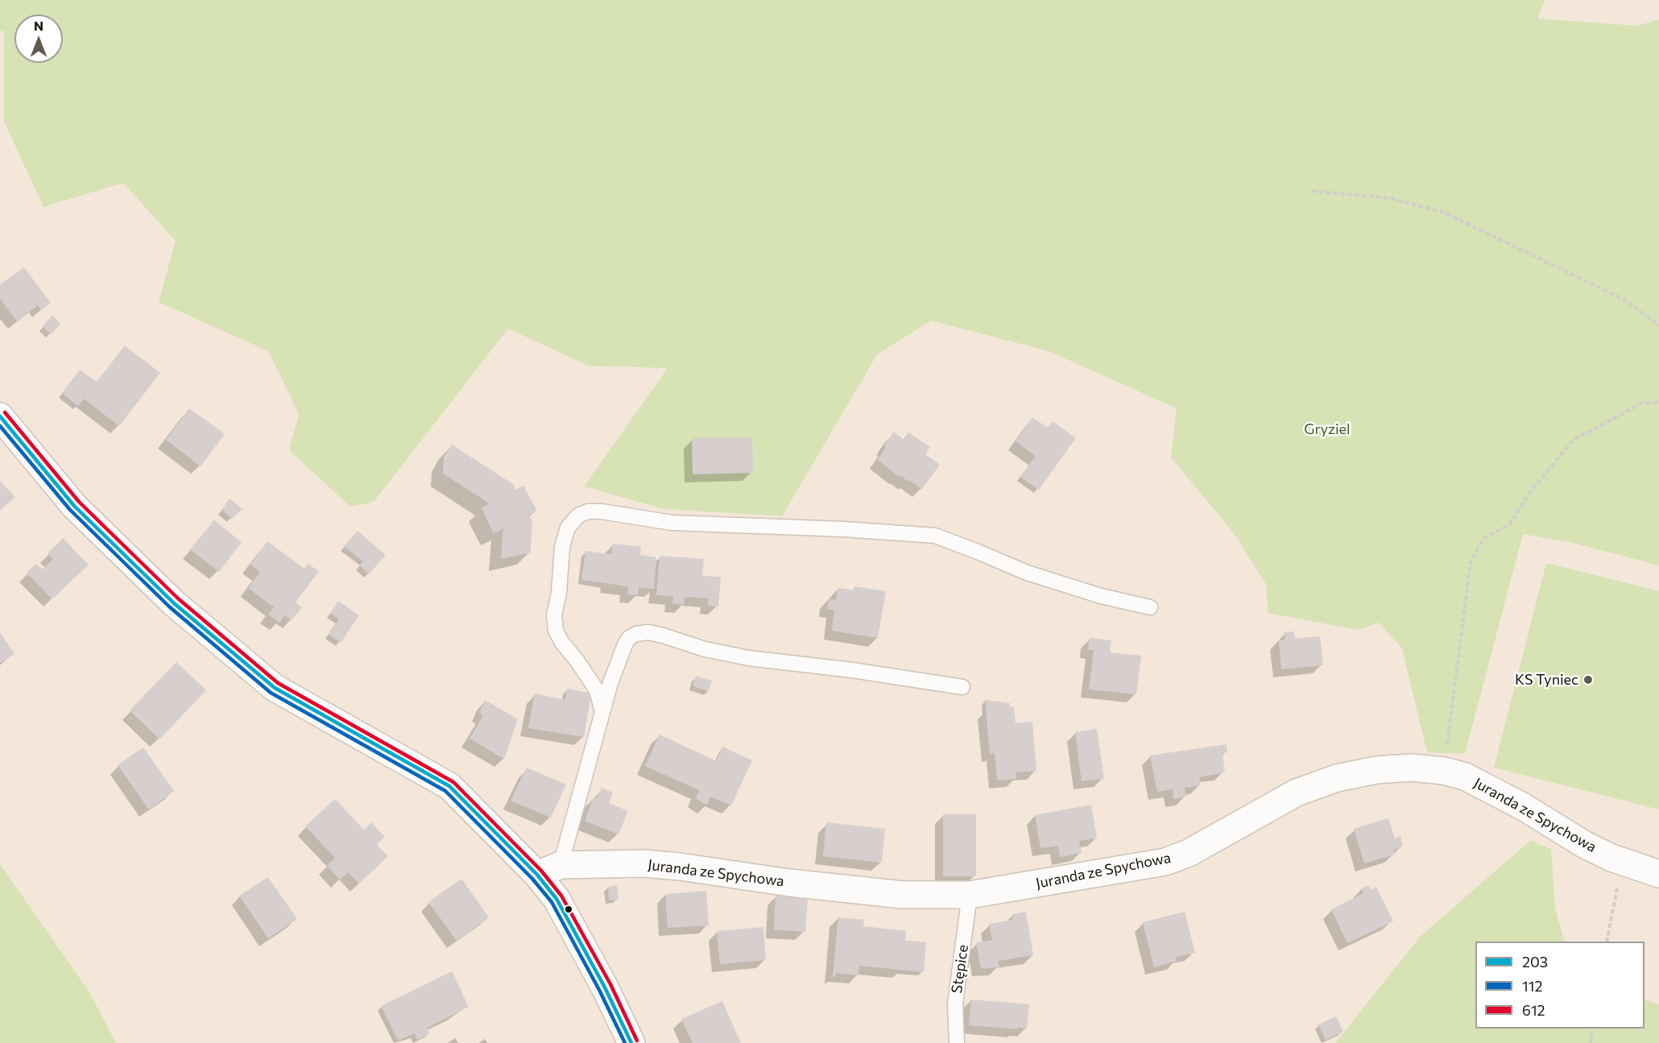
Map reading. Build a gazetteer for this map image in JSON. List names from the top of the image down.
{
  "streets": {
    "street": ["Juranda ze Spychowa"],
    "lane": ["Stępice"]
  },
  "crossings": [
    ["Juranda ze Spychowa", "Stępice"]
  ],
  "parks": ["Gryziel"],
  "places": ["KS Tyniec"],
  "lines": ["transit line 612", "transit line 203", "transit line 112"],
  "legend": ["203", "112", "612"],
  "north": "top"
}
